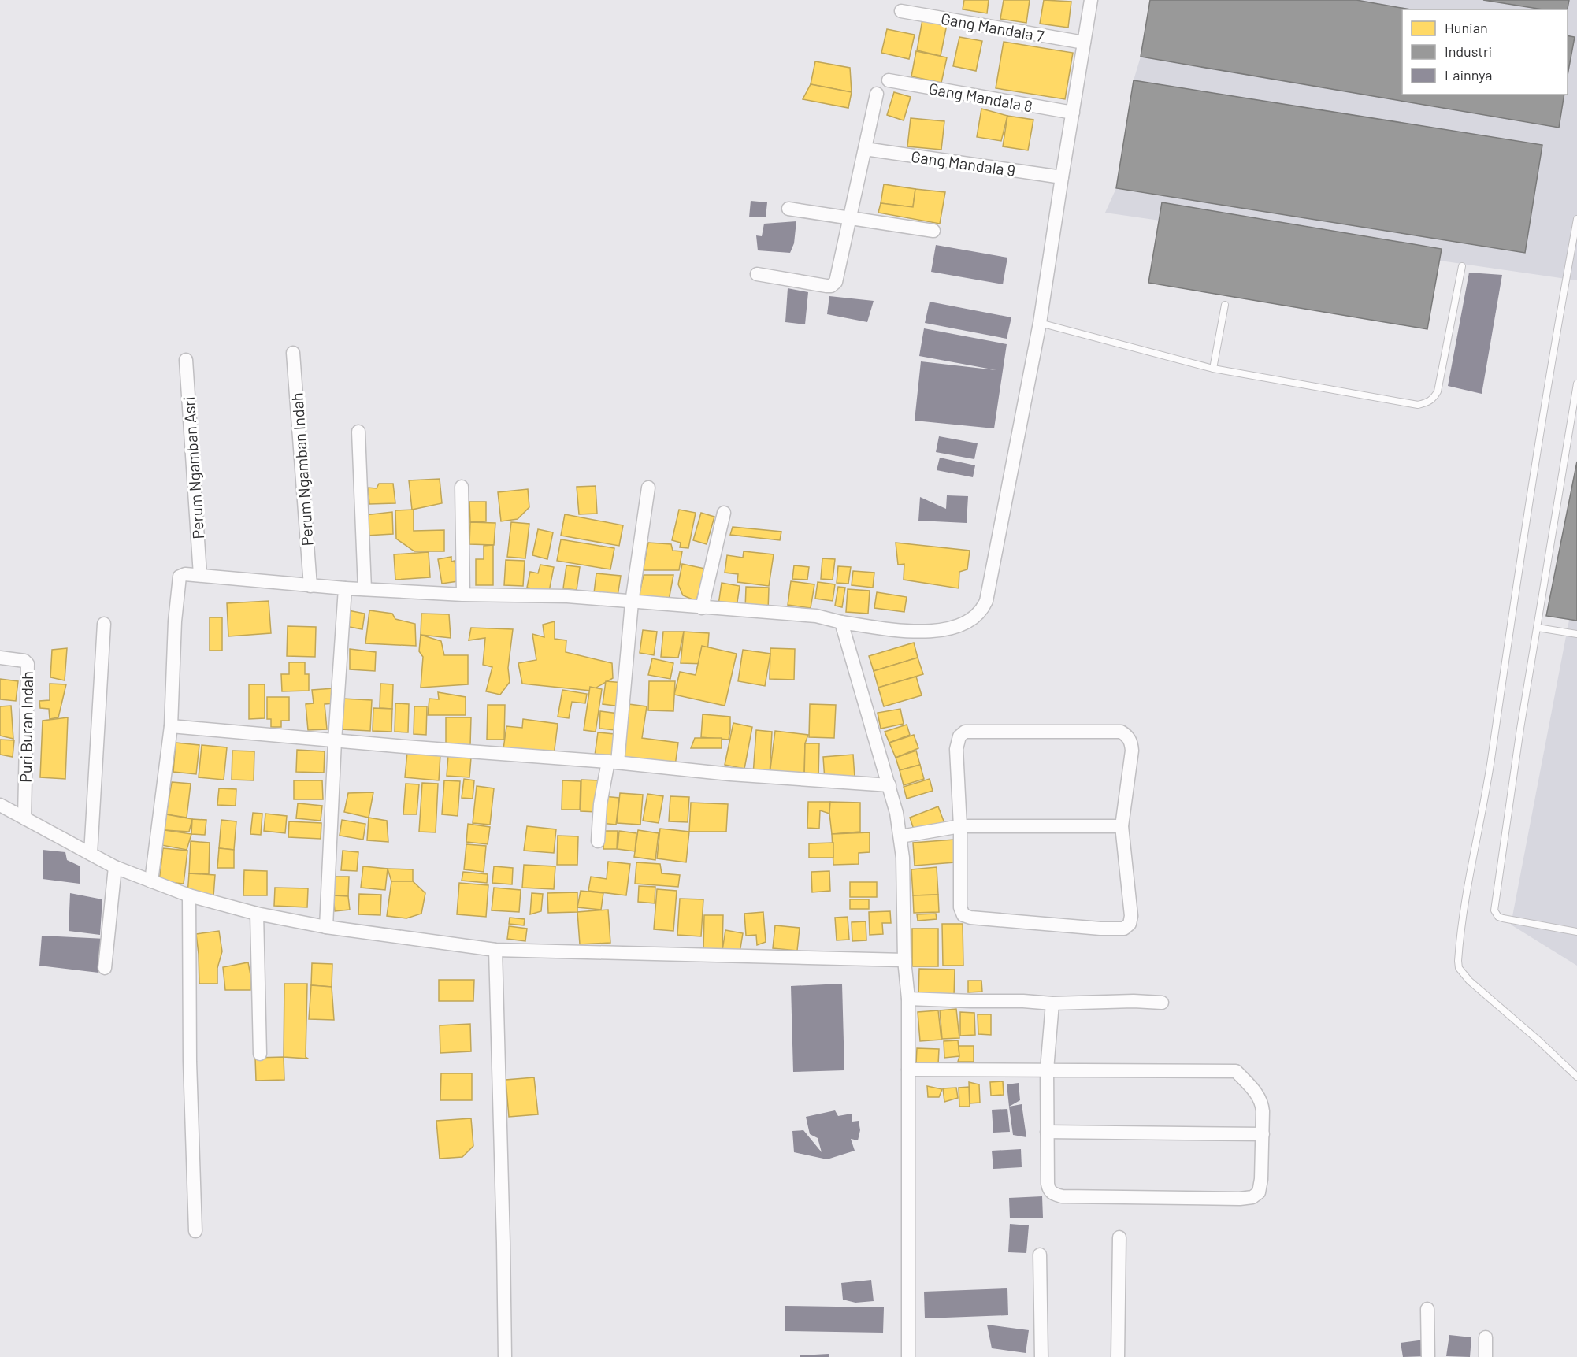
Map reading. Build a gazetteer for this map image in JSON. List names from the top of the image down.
{
  "streets": {
    "street": [
      "Gang Mandala 7",
      "Gang Mandala 8",
      "Gang Mandala 9",
      "Perum Ngamban Asri",
      "Perum Ngamban Indah",
      "Puri Buran Indah"
    ]
  },
  "legend": ["Hunian", "Industri", "Lainnya"]
}
